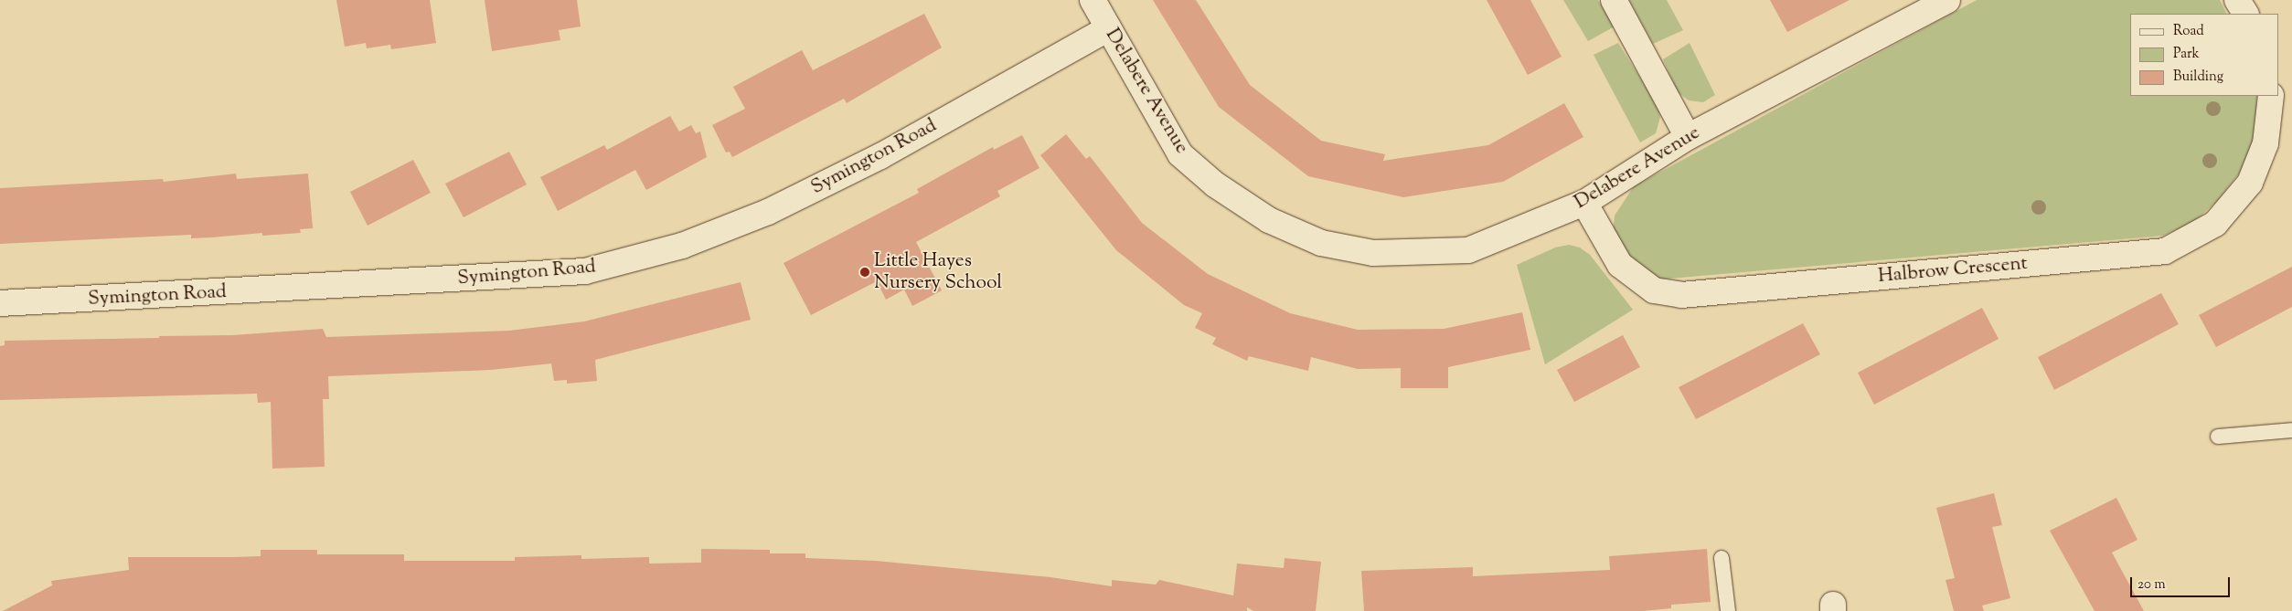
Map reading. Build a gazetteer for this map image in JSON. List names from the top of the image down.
{
  "streets": {
    "street": ["Delabere Avenue", "Symington Road", "Halbrow Crescent"]
  },
  "crossings": [
    ["Delabere Avenue", "Symington Road"],
    ["Delabere Avenue", "Halbrow Crescent"]
  ],
  "places": ["Little Hayes Nursery School"],
  "legend": ["Road", "Park", "Building"],
  "scale_bar": "20 m"
}
